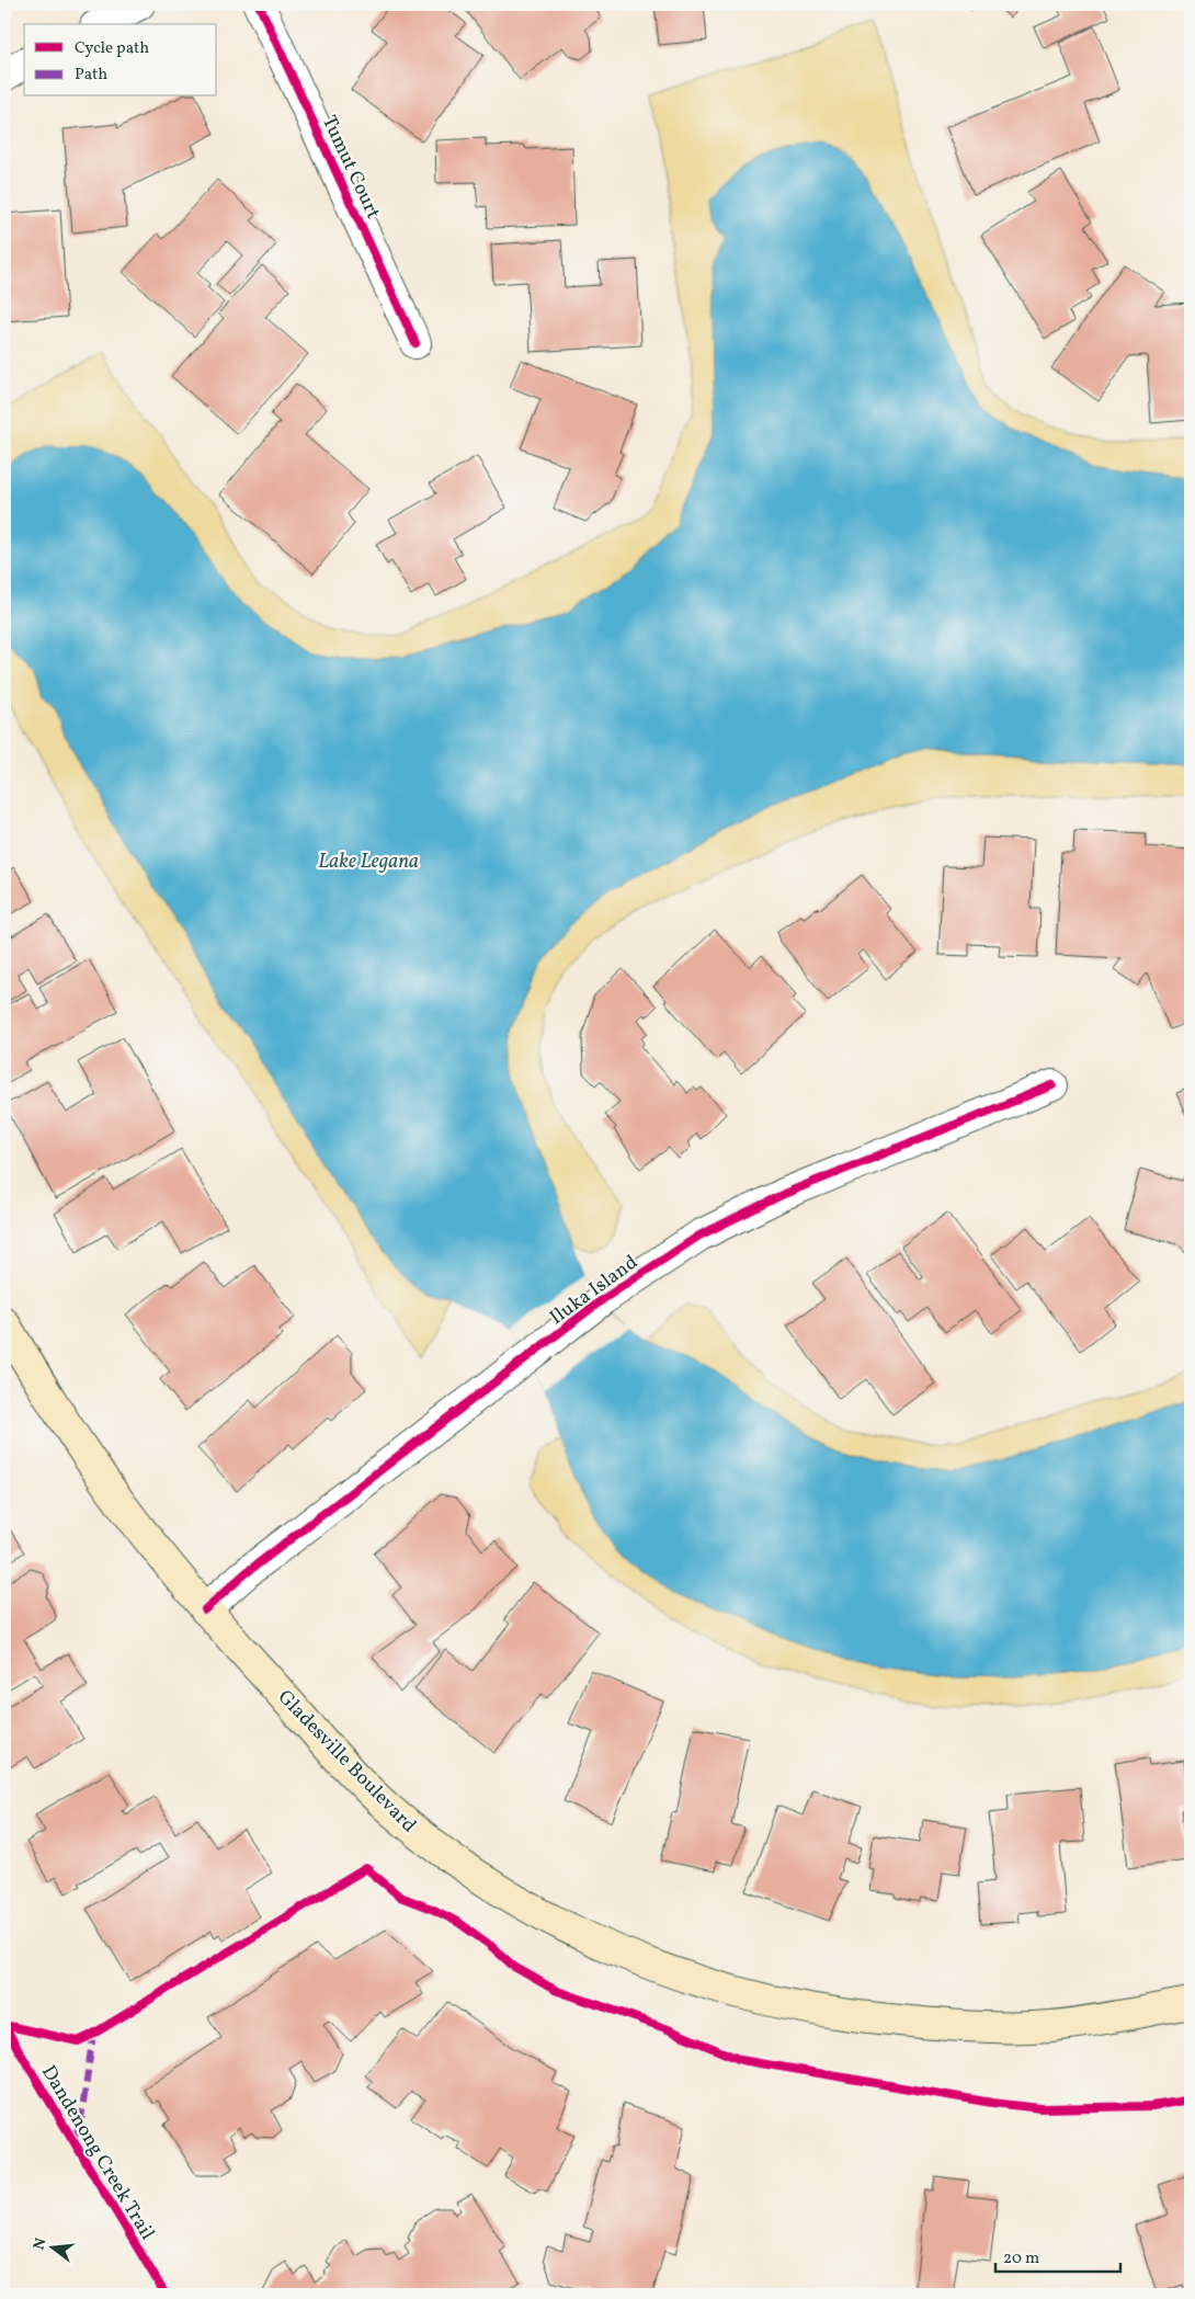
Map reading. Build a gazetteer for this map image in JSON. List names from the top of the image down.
{
  "streets": {
    "main road": ["Gladesville Boulevard"],
    "street": ["Tumut Court", "Iluka Island"],
    "cycle path": ["Dandenong Creek Trail"]
  },
  "crossings": [
    ["Iluka Island", "Gladesville Boulevard"]
  ],
  "water": ["Lake Legana"],
  "legend": ["Cycle path", "Path"],
  "scale_bar": "20 m",
  "north": "left"
}
